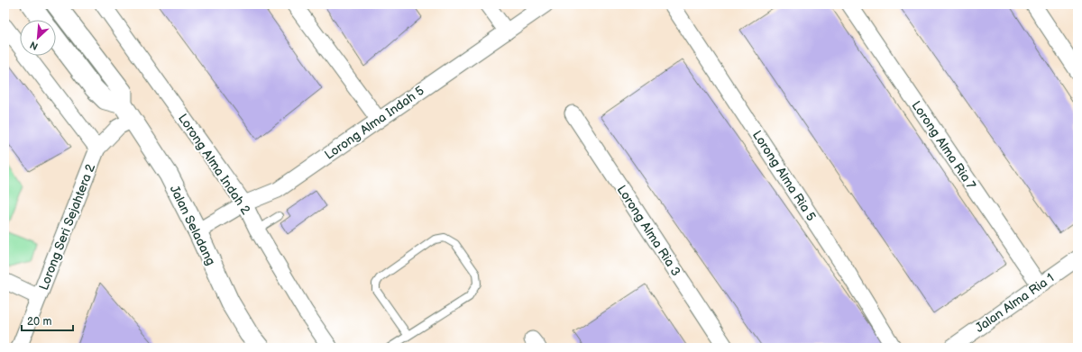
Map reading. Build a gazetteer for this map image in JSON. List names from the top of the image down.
{
  "streets": {
    "street": [
      "Lorong Alma Indah 5",
      "Lorong Alma Ria 7",
      "Lorong Alma Indah 2",
      "Lorong Alma Ria 5",
      "Jalan Seladang",
      "Lorong Seri Sejahtera 2",
      "Lorong Alma Ria 3",
      "Jalan Alma Ria 1"
    ]
  },
  "crossings": [
    ["Lorong Alma Indah 5", "Lorong Alma Indah 2"],
    ["Lorong Alma Indah 5", "Jalan Seladang"],
    ["Lorong Alma Ria 7", "Jalan Alma Ria 1"],
    ["Jalan Seladang", "Lorong Seri Sejahtera 2"]
  ],
  "scale_bar": "20 m",
  "north": "bottom left"
}
